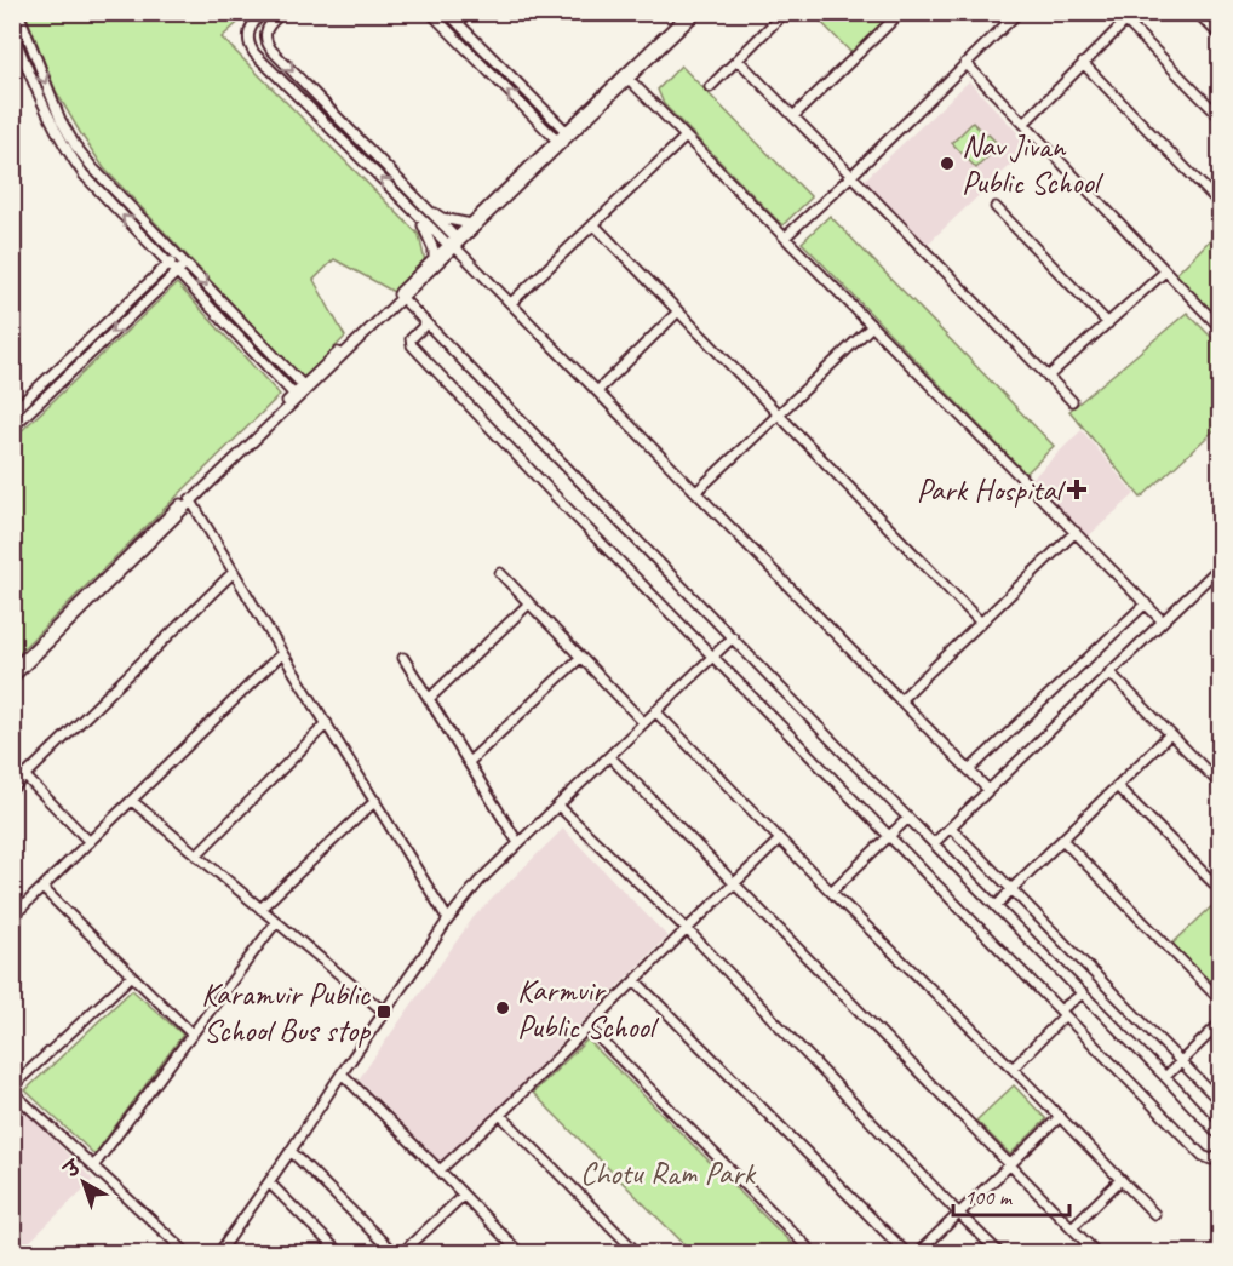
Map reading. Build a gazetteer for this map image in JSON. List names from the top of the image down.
{
  "parks": ["Chotu Ram Park"],
  "places": {
    "other": ["Nav Jivan Public School", "Karmvir Public School"],
    "health": ["Park Hospital"],
    "transit": ["Karamvir Public School Bus stop"]
  },
  "scale_bar": "100 m",
  "north": "top left"
}
